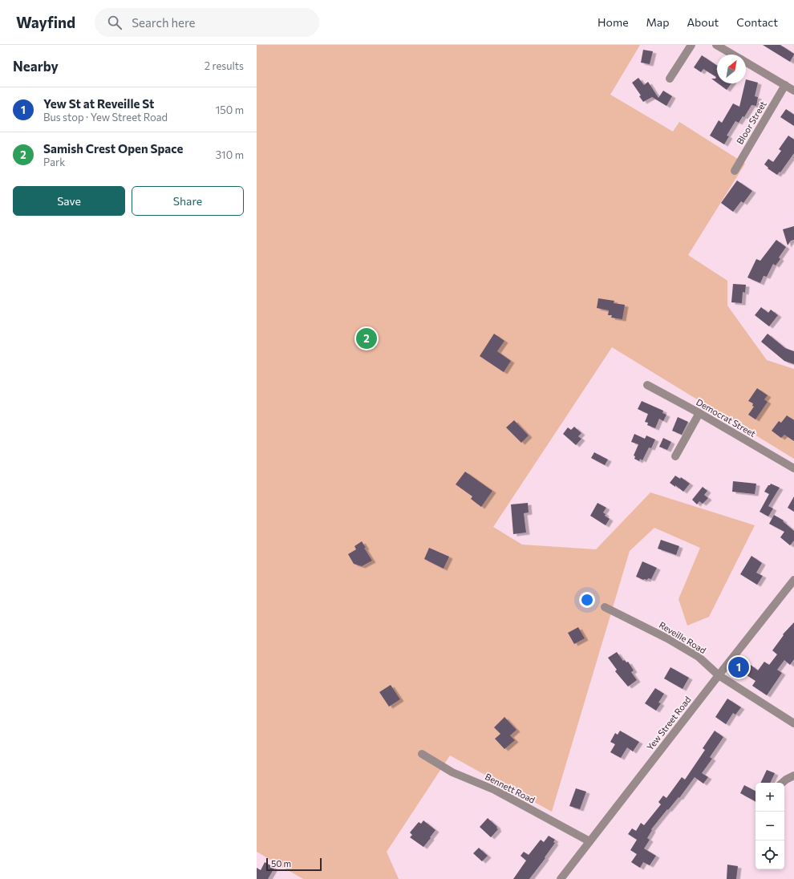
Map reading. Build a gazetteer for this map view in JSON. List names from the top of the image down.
{
  "streets": {
    "street": [
      "Bloor Street",
      "Democrat Street",
      "Reveille Road",
      "Yew Street Road",
      "Bennett Road"
    ]
  },
  "crossings": [
    ["Reveille Road", "Yew Street Road"],
    ["Yew Street Road", "Bennett Road"]
  ],
  "scale_bar": "50 m",
  "north": "top right",
  "page": {
    "header": "Wayfind",
    "search": "Search here",
    "nav": [
      "Home",
      "Map",
      "About",
      "Contact"
    ],
    "heading": ["Nearby", "2 results"],
    "list": [
      {
        "mark": "1",
        "name": "Yew St at Reveille St",
        "note": "Bus stop · Yew Street Road",
        "value": "150 m"
      },
      {
        "mark": "2",
        "name": "Samish Crest Open Space",
        "note": "Park",
        "value": "310 m"
      }
    ],
    "buttons": ["Save", "Share"],
    "pins": ["2", "1"],
    "map_buttons": ["+", "−"],
    "scale": "50 m"
  }
}
